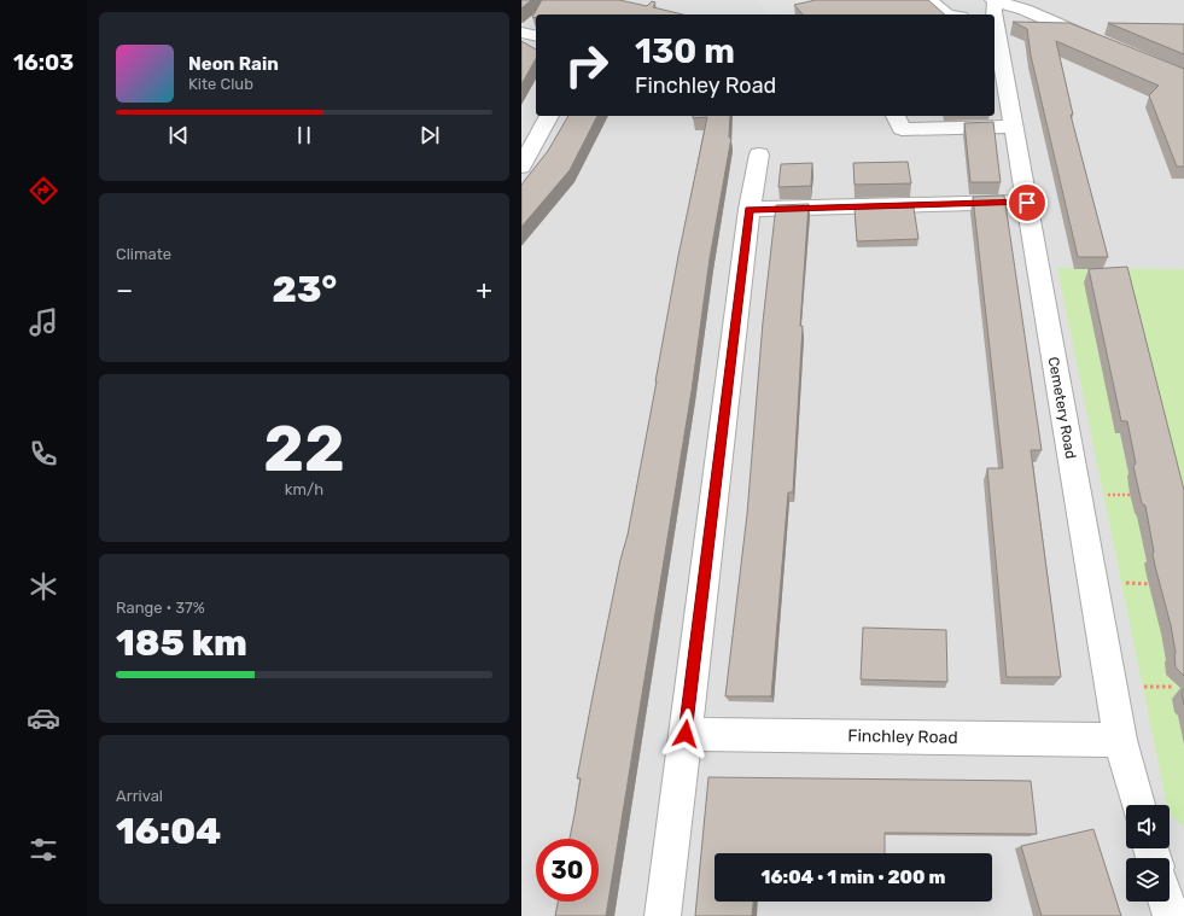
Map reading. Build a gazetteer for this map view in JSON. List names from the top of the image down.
{
  "streets": {
    "street": ["Cemetery Road", "Finchley Road"]
  },
  "crossings": [
    ["Cemetery Road", "Finchley Road"]
  ],
  "page": {
    "tabs": "16:03",
    "turn": ["130 m", "Finchley Road"],
    "song": ["Neon Rain", "Kite Club"],
    "tile": [
      "Climate",
      ["22", "km/h"],
      ["Range · 37%", "185 km"],
      ["Arrival", "16:04"]
    ],
    "heat": ["−", "23°", "+"],
    "limit": "30",
    "trip": "16:04 · 1 min · 200 m"
  }
}
